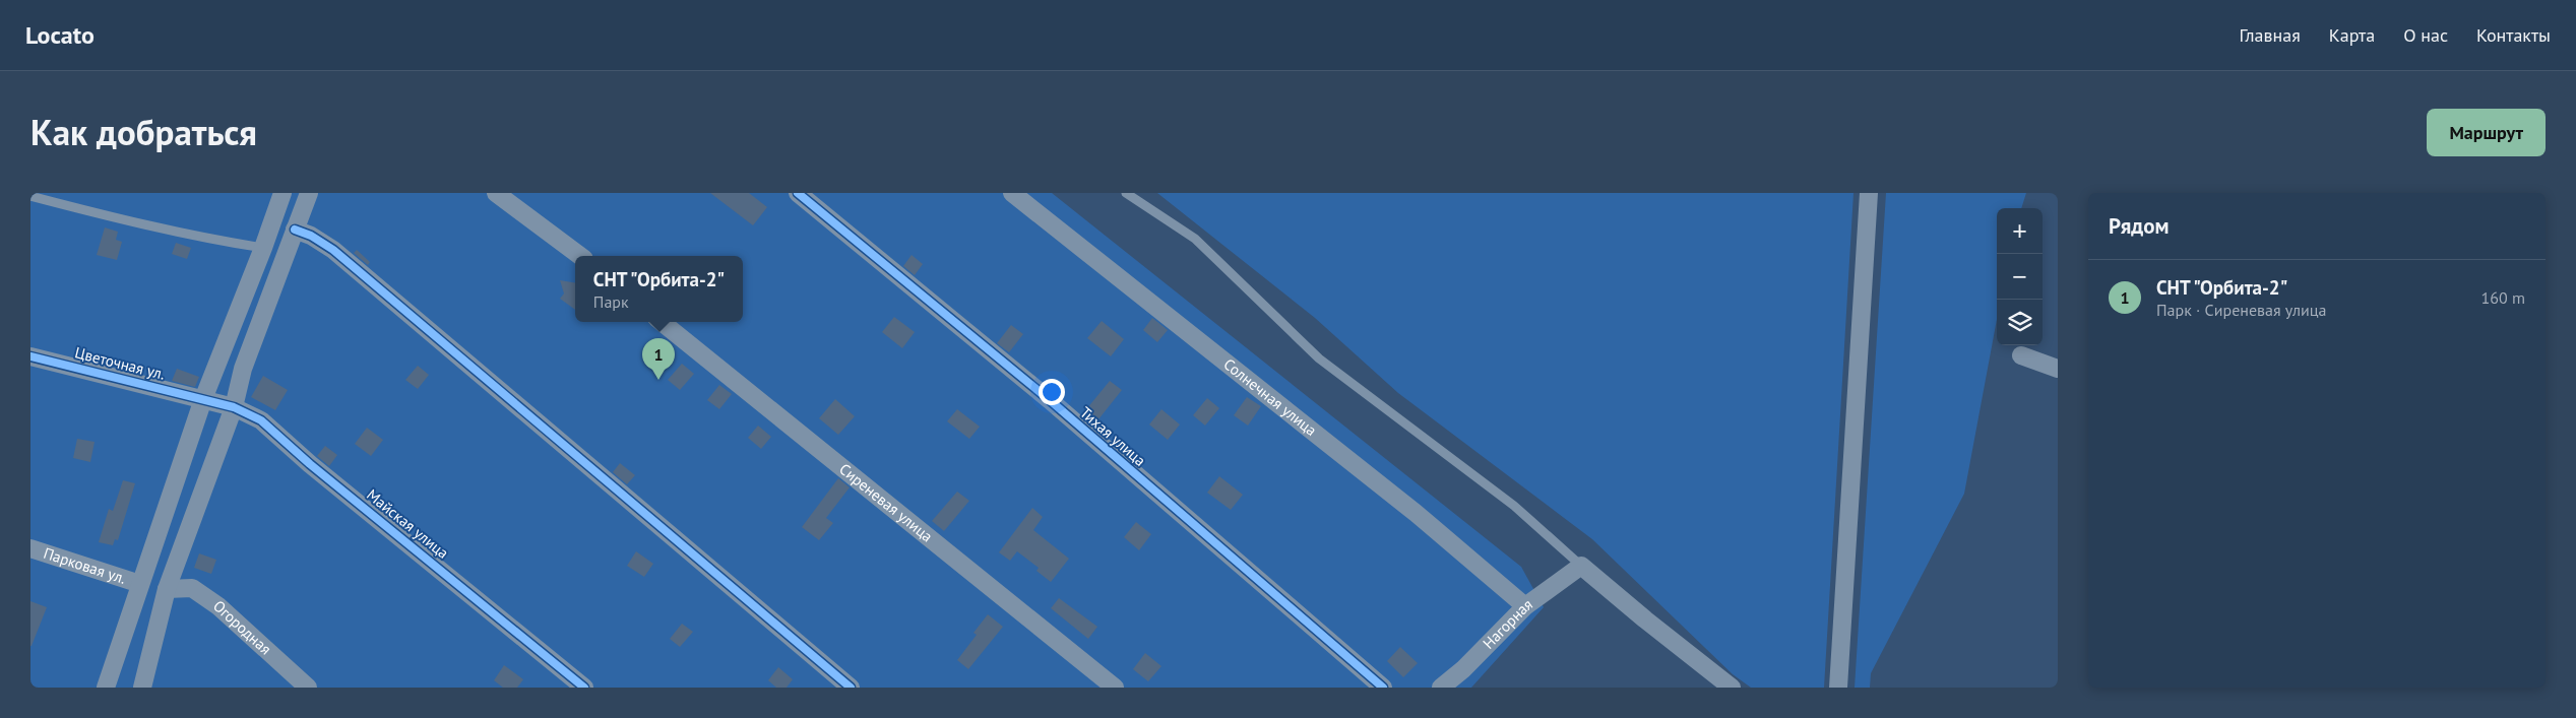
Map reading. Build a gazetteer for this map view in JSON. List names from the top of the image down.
{
  "streets": {
    "street": [
      "Цветочная ул.",
      "Солнечная улица",
      "Тихая улица",
      "Сиреневая улица",
      "Майская улица",
      "Парковая ул.",
      "Нагорная",
      "Огородная"
    ]
  },
  "crossings": [
    ["Цветочная ул.", "Майская улица"],
    ["Солнечная улица", "Нагорная"]
  ],
  "page": {
    "header": "Locato",
    "nav": [
      "Главная",
      "Карта",
      "О нас",
      "Контакты"
    ],
    "title": "Как добраться",
    "buttons": "Маршрут",
    "heading": "Рядом",
    "map_buttons": ["+", "−"],
    "popup": ["СНТ \"Орбита-2\"", "Парк"],
    "list": [
      {
        "mark": "1",
        "name": "СНТ \"Орбита-2\"",
        "note": "Парк · Сиреневая улица",
        "value": "160 m"
      }
    ],
    "pins": "1"
  }
}
